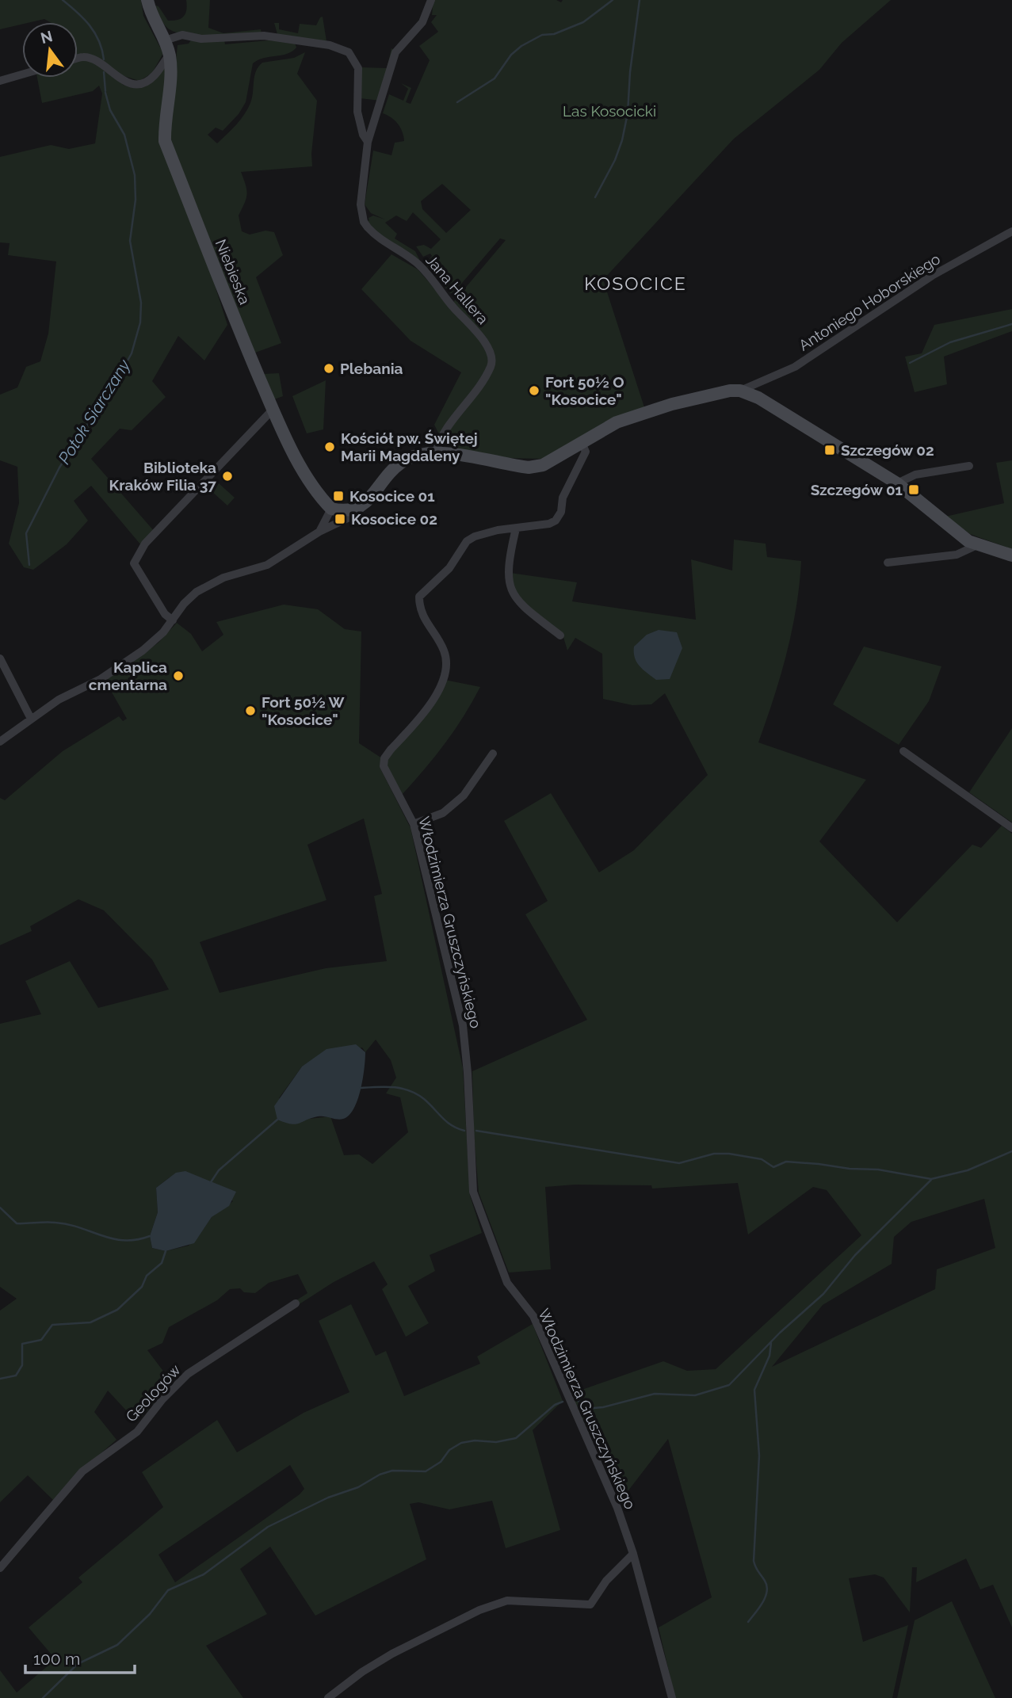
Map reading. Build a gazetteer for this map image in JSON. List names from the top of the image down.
{
  "streets": {
    "street": [
      "Niebieska",
      "Jana Hallera",
      "Antoniego Hoborskiego",
      "Włodzimierza Gruszczyńskiego",
      "Geologów"
    ]
  },
  "districts": ["KOSOCICE"],
  "water": ["Potok Siarczany"],
  "parks": ["Las Kosocicki"],
  "places": {
    "other": [
      "Plebania",
      "Fort 50½ O \"Kosocice\"",
      "Kościół pw. Świętej Marii Magdaleny",
      "Biblioteka Kraków Filia 37",
      "Kaplica cmentarna",
      "Fort 50½ W \"Kosocice\""
    ],
    "transit": [
      "Szczegów 02",
      "Szczegów 01",
      "Kosocice 01",
      "Kosocice 02"
    ]
  },
  "scale_bar": "100 m",
  "north": "top"
}
